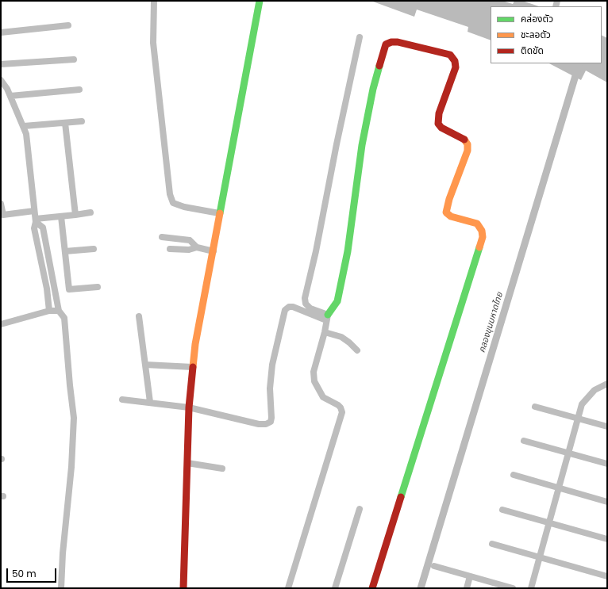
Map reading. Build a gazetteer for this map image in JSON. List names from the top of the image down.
{
  "water": ["คลองขุนมหาดไทย"],
  "legend": ["คล่องตัว", "ชะลอตัว", "ติดขัด"],
  "scale_bar": "50 m"
}
